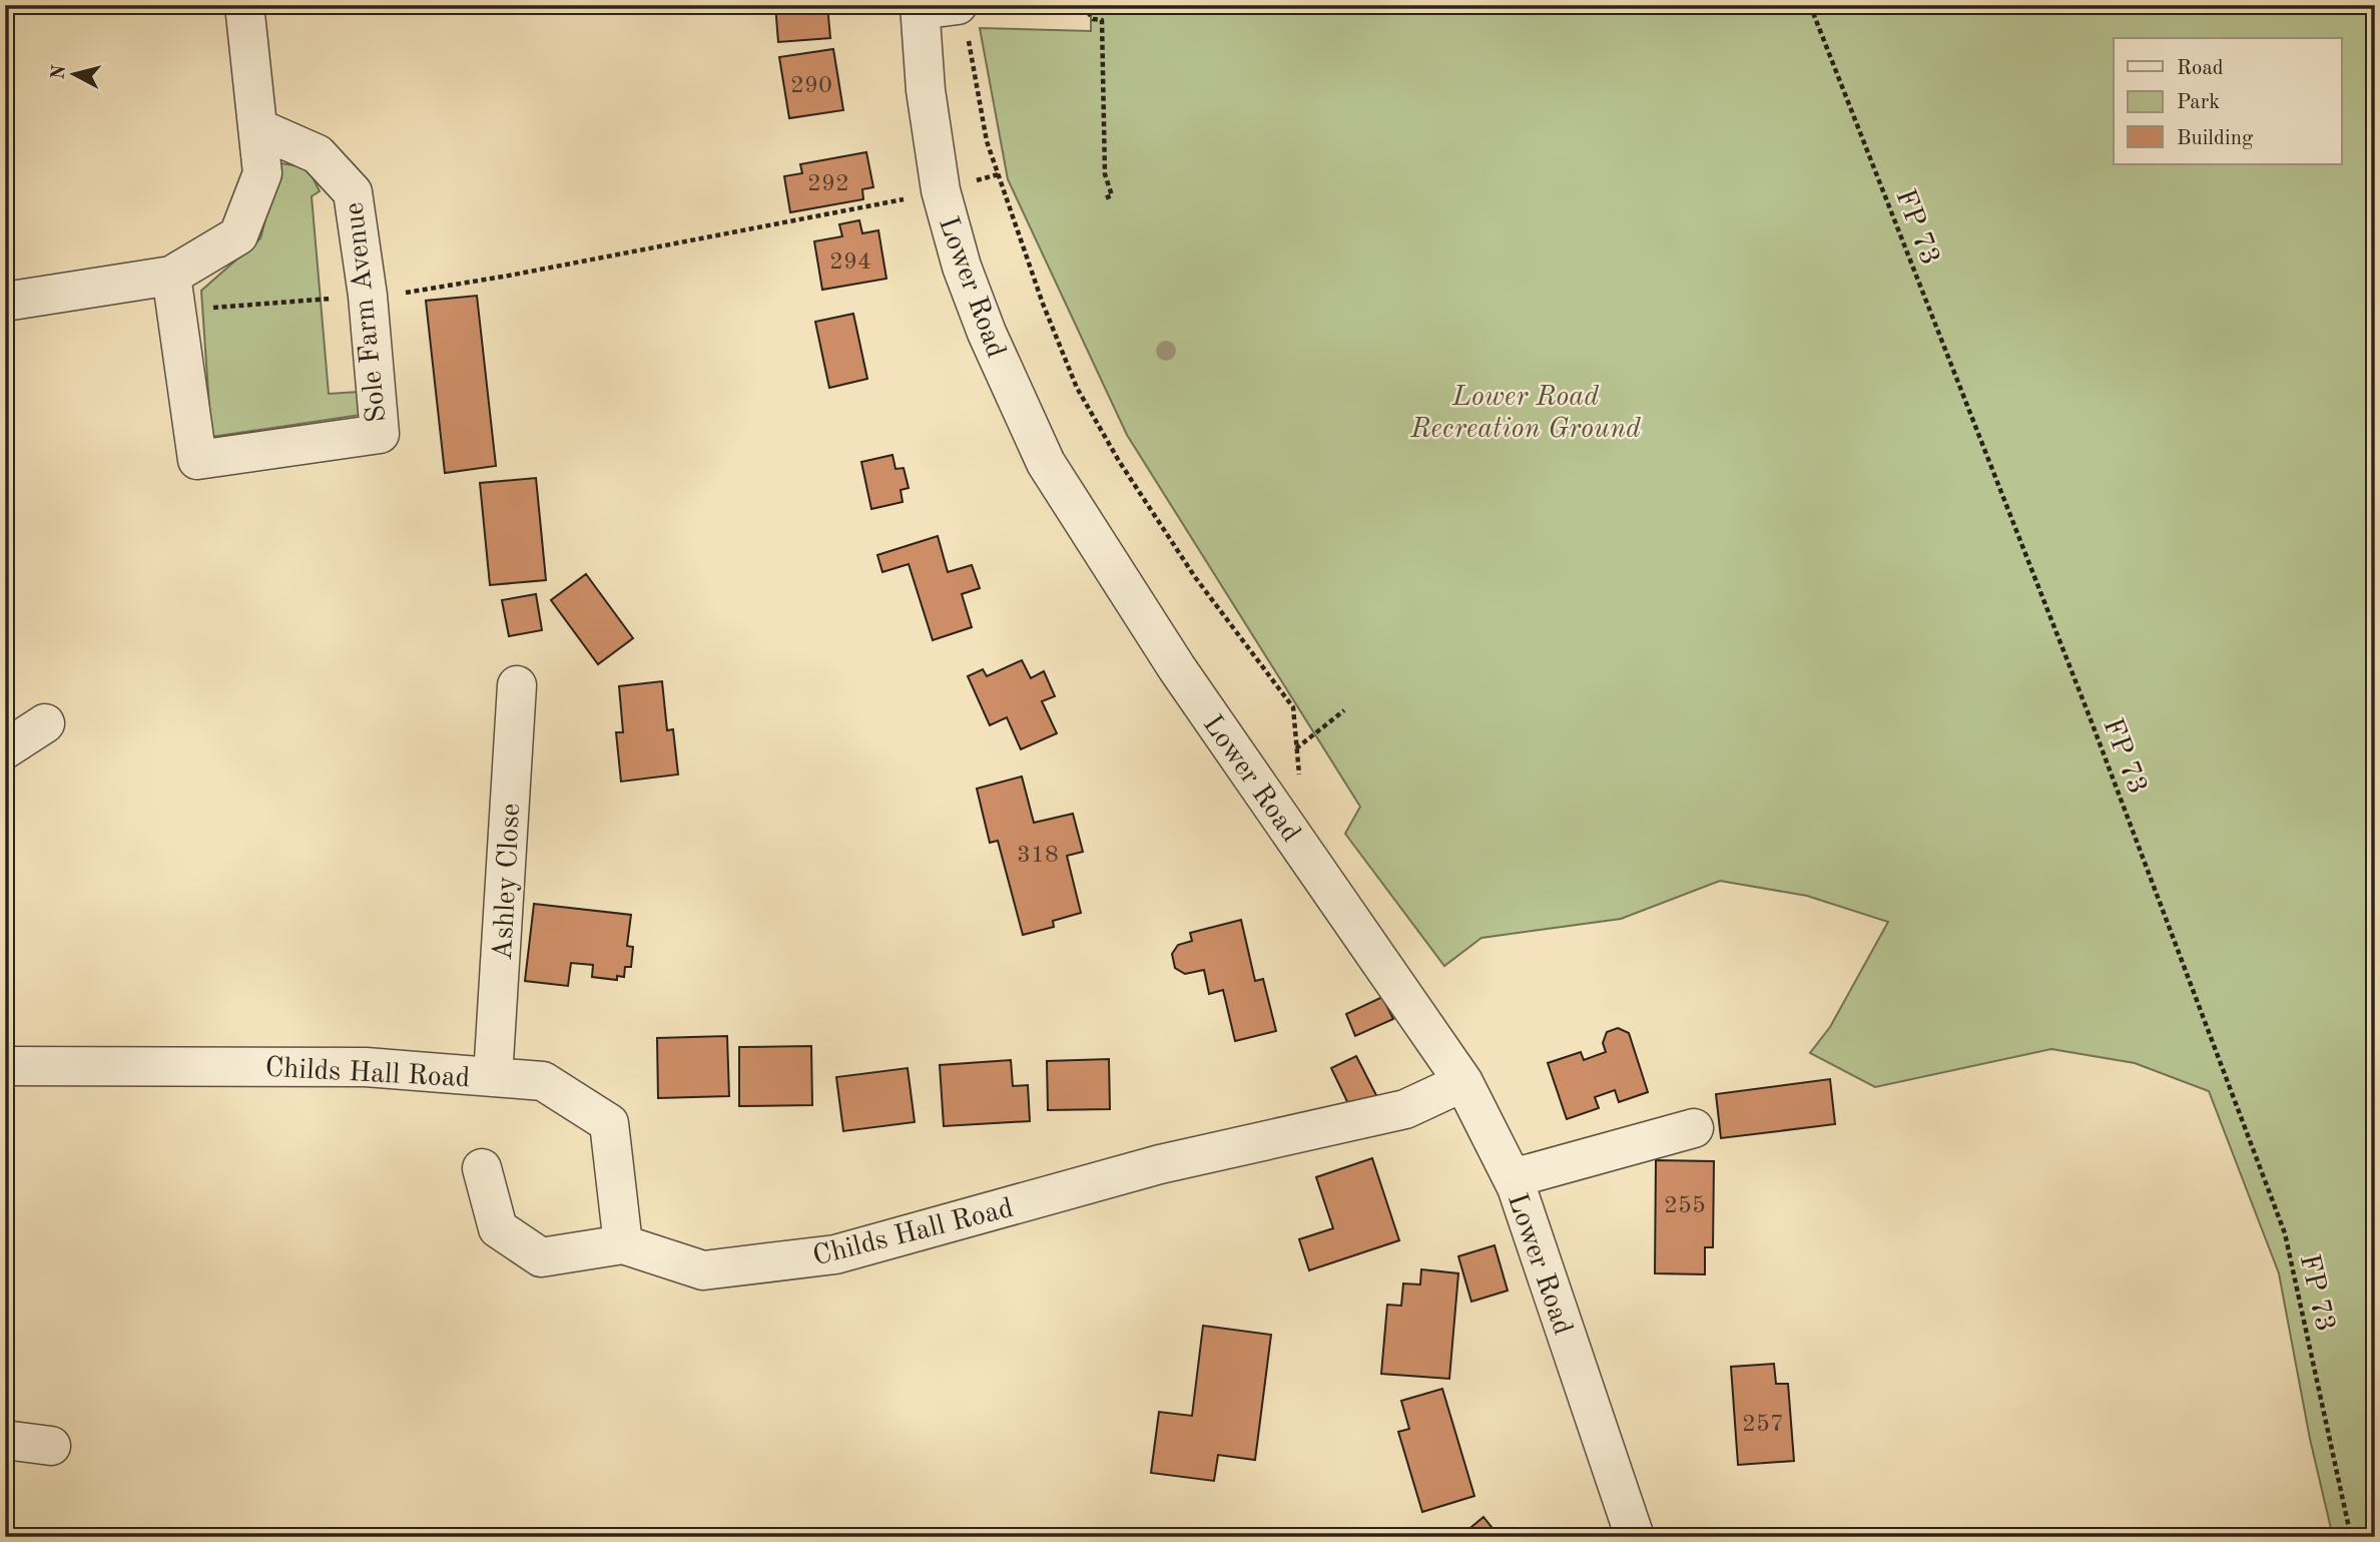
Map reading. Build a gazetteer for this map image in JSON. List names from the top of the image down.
{
  "streets": {
    "street": [
      "Lower Road",
      "Sole Farm Avenue",
      "Ashley Close",
      "Childs Hall Road"
    ],
    "path": ["FP 73"]
  },
  "crossings": [
    ["Lower Road", "Childs Hall Road"],
    ["Ashley Close", "Childs Hall Road"]
  ],
  "parks": ["Lower Road Recreation Ground"],
  "house_numbers": [
    "290",
    "292",
    "294",
    "318",
    "255",
    "257"
  ],
  "legend": ["Road", "Park", "Building"],
  "north": "left"
}
